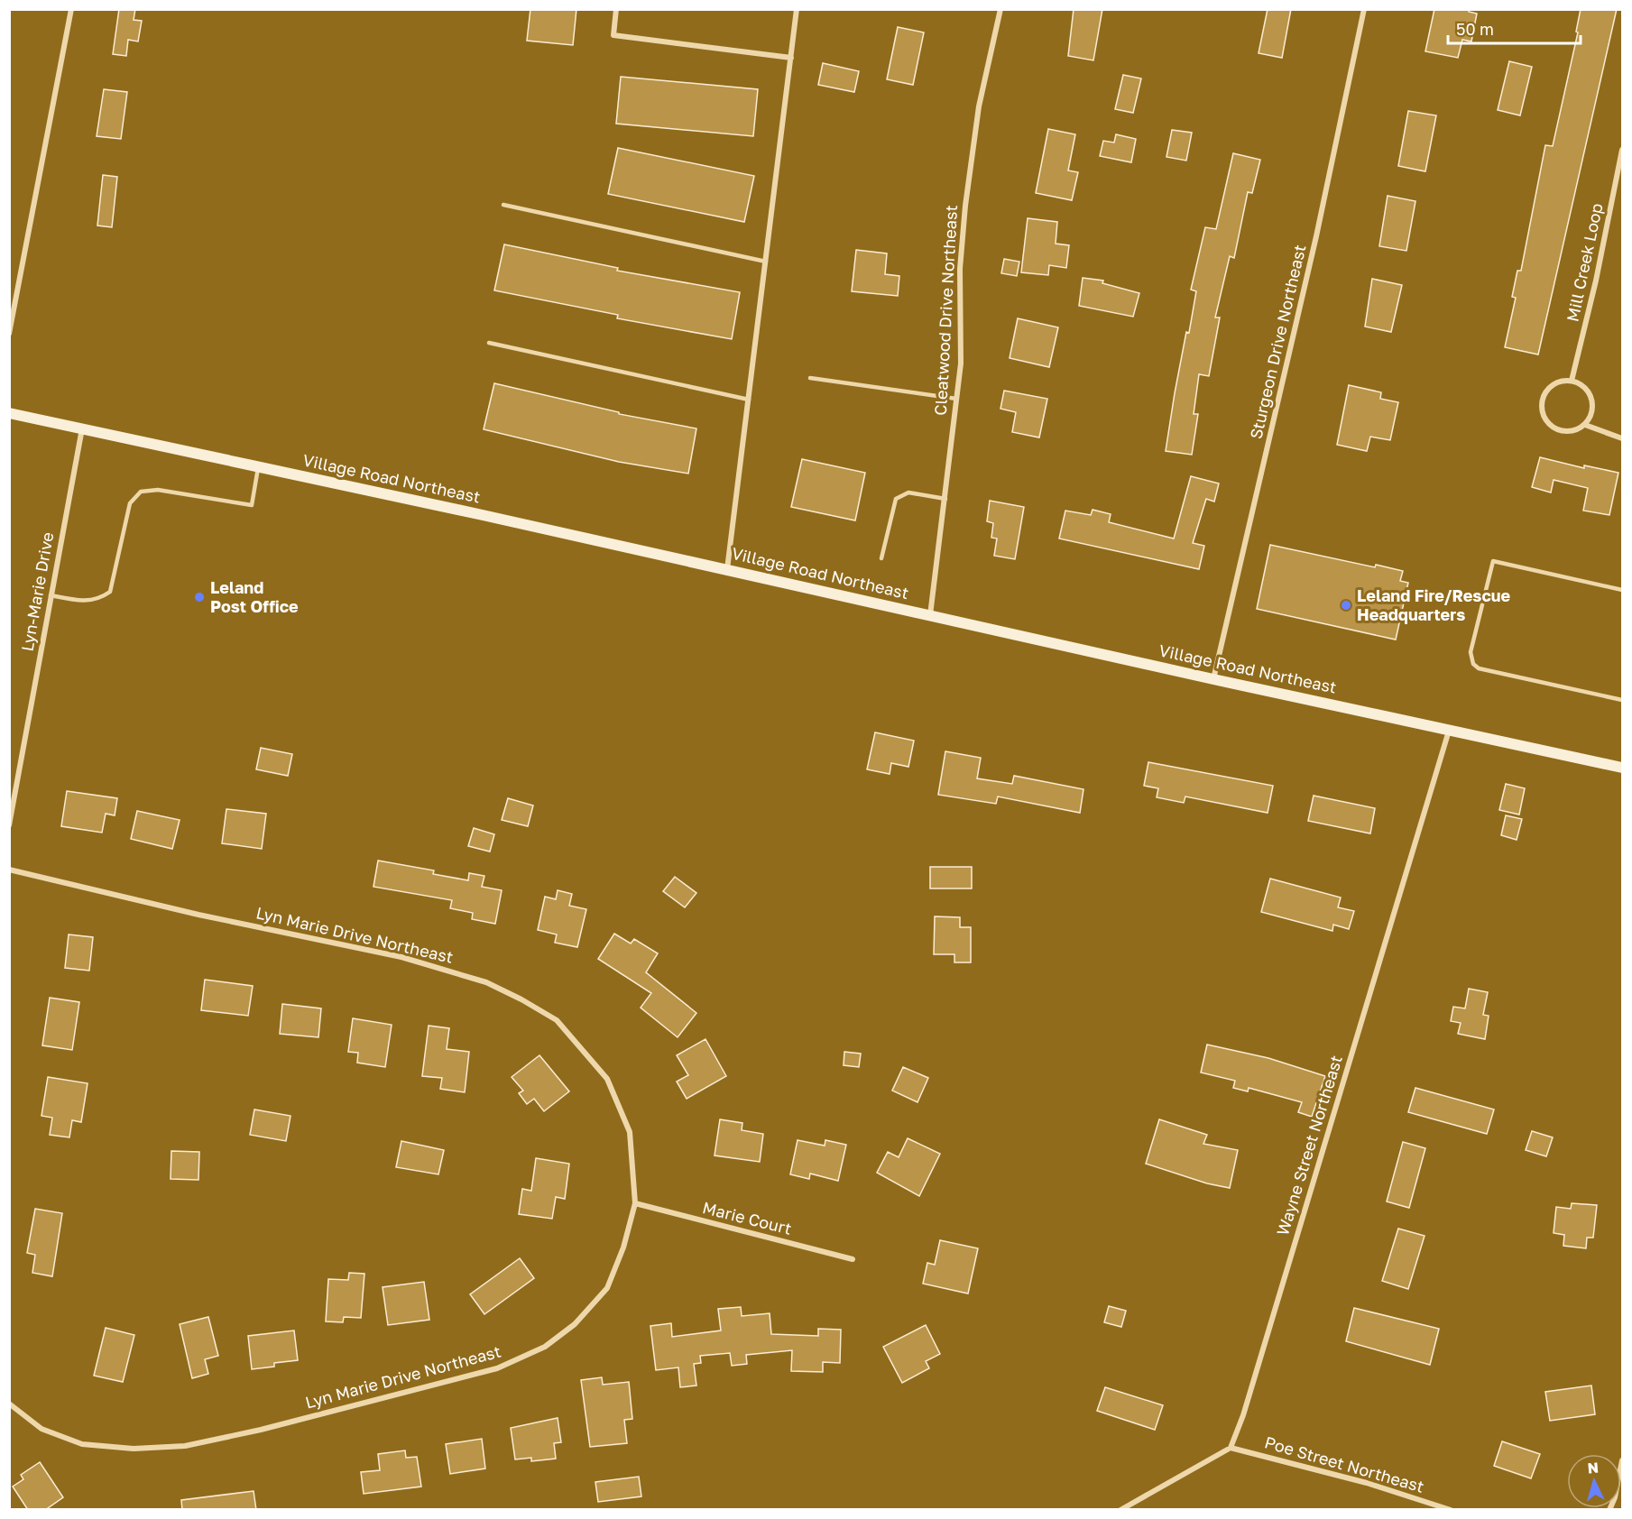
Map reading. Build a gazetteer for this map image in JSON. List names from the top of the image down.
{
  "streets": {
    "main road": ["Village Road Northeast"],
    "street": [
      "Mill Creek Loop",
      "Cleatwood Drive Northeast",
      "Sturgeon Drive Northeast",
      "Lyn-Marie Drive",
      "Lyn Marie Drive Northeast",
      "Wayne Street Northeast",
      "Marie Court",
      "Poe Street Northeast"
    ]
  },
  "crossings": [
    ["Cleatwood Drive Northeast", "Village Road Northeast"],
    ["Sturgeon Drive Northeast", "Village Road Northeast"],
    ["Village Road Northeast", "Lyn-Marie Drive"],
    ["Village Road Northeast", "Wayne Street Northeast"],
    ["Lyn Marie Drive Northeast", "Marie Court"],
    ["Wayne Street Northeast", "Poe Street Northeast"]
  ],
  "places": ["Leland Post Office", "Leland Fire/Rescue Headquarters"],
  "scale_bar": "50 m",
  "north": "top"
}
